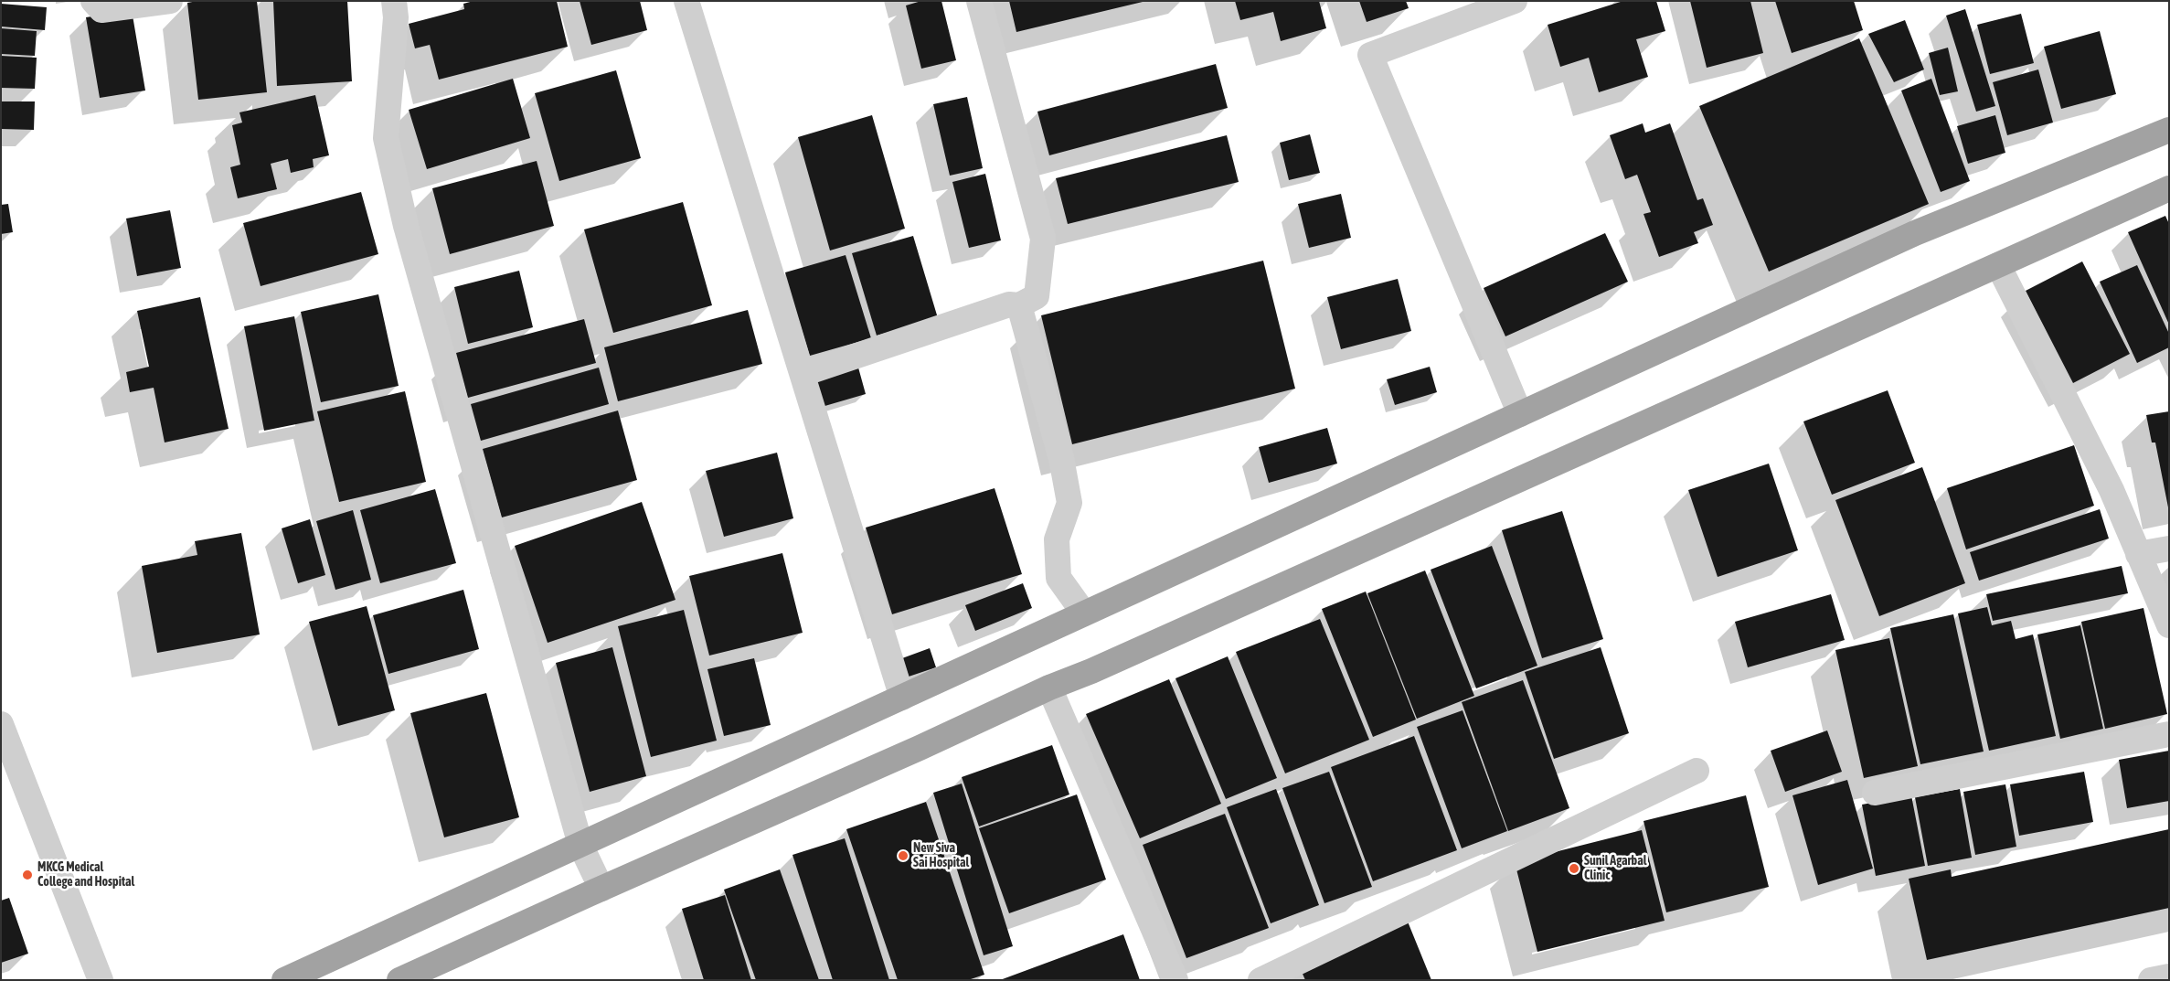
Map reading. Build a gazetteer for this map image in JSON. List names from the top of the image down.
{
  "places": ["New Siva Sai Hospital", "Sunil Agarbal Clinic", "MKCG Medical College and Hospital"]
}
